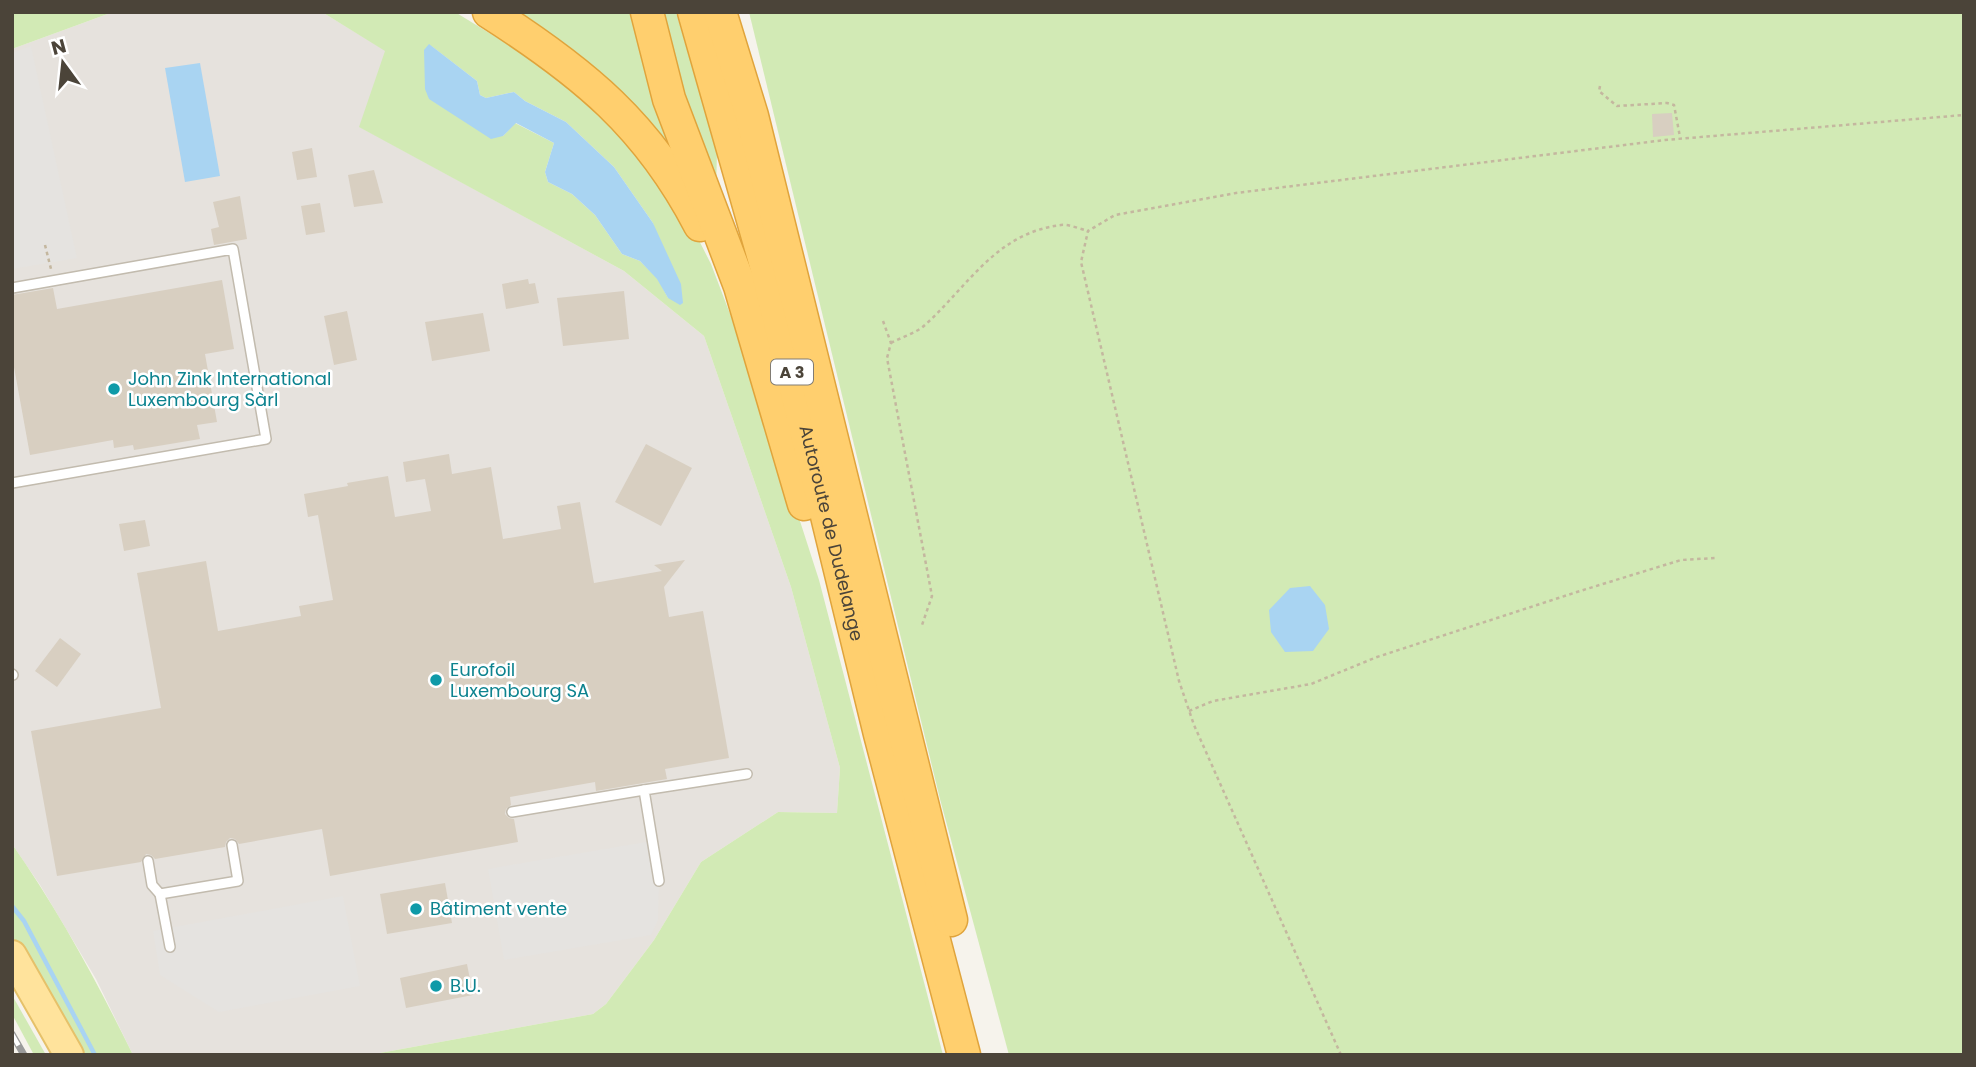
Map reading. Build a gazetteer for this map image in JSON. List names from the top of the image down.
{
  "streets": {
    "highway": ["A 3", "Autoroute de Dudelange"]
  },
  "crossings": [
    ["A 3", "Autoroute de Dudelange"]
  ],
  "places": [
    "John Zink International Luxembourg Sàrl",
    "Eurofoil Luxembourg SA",
    "Bâtiment vente",
    "B.U."
  ],
  "north": "top"
}
